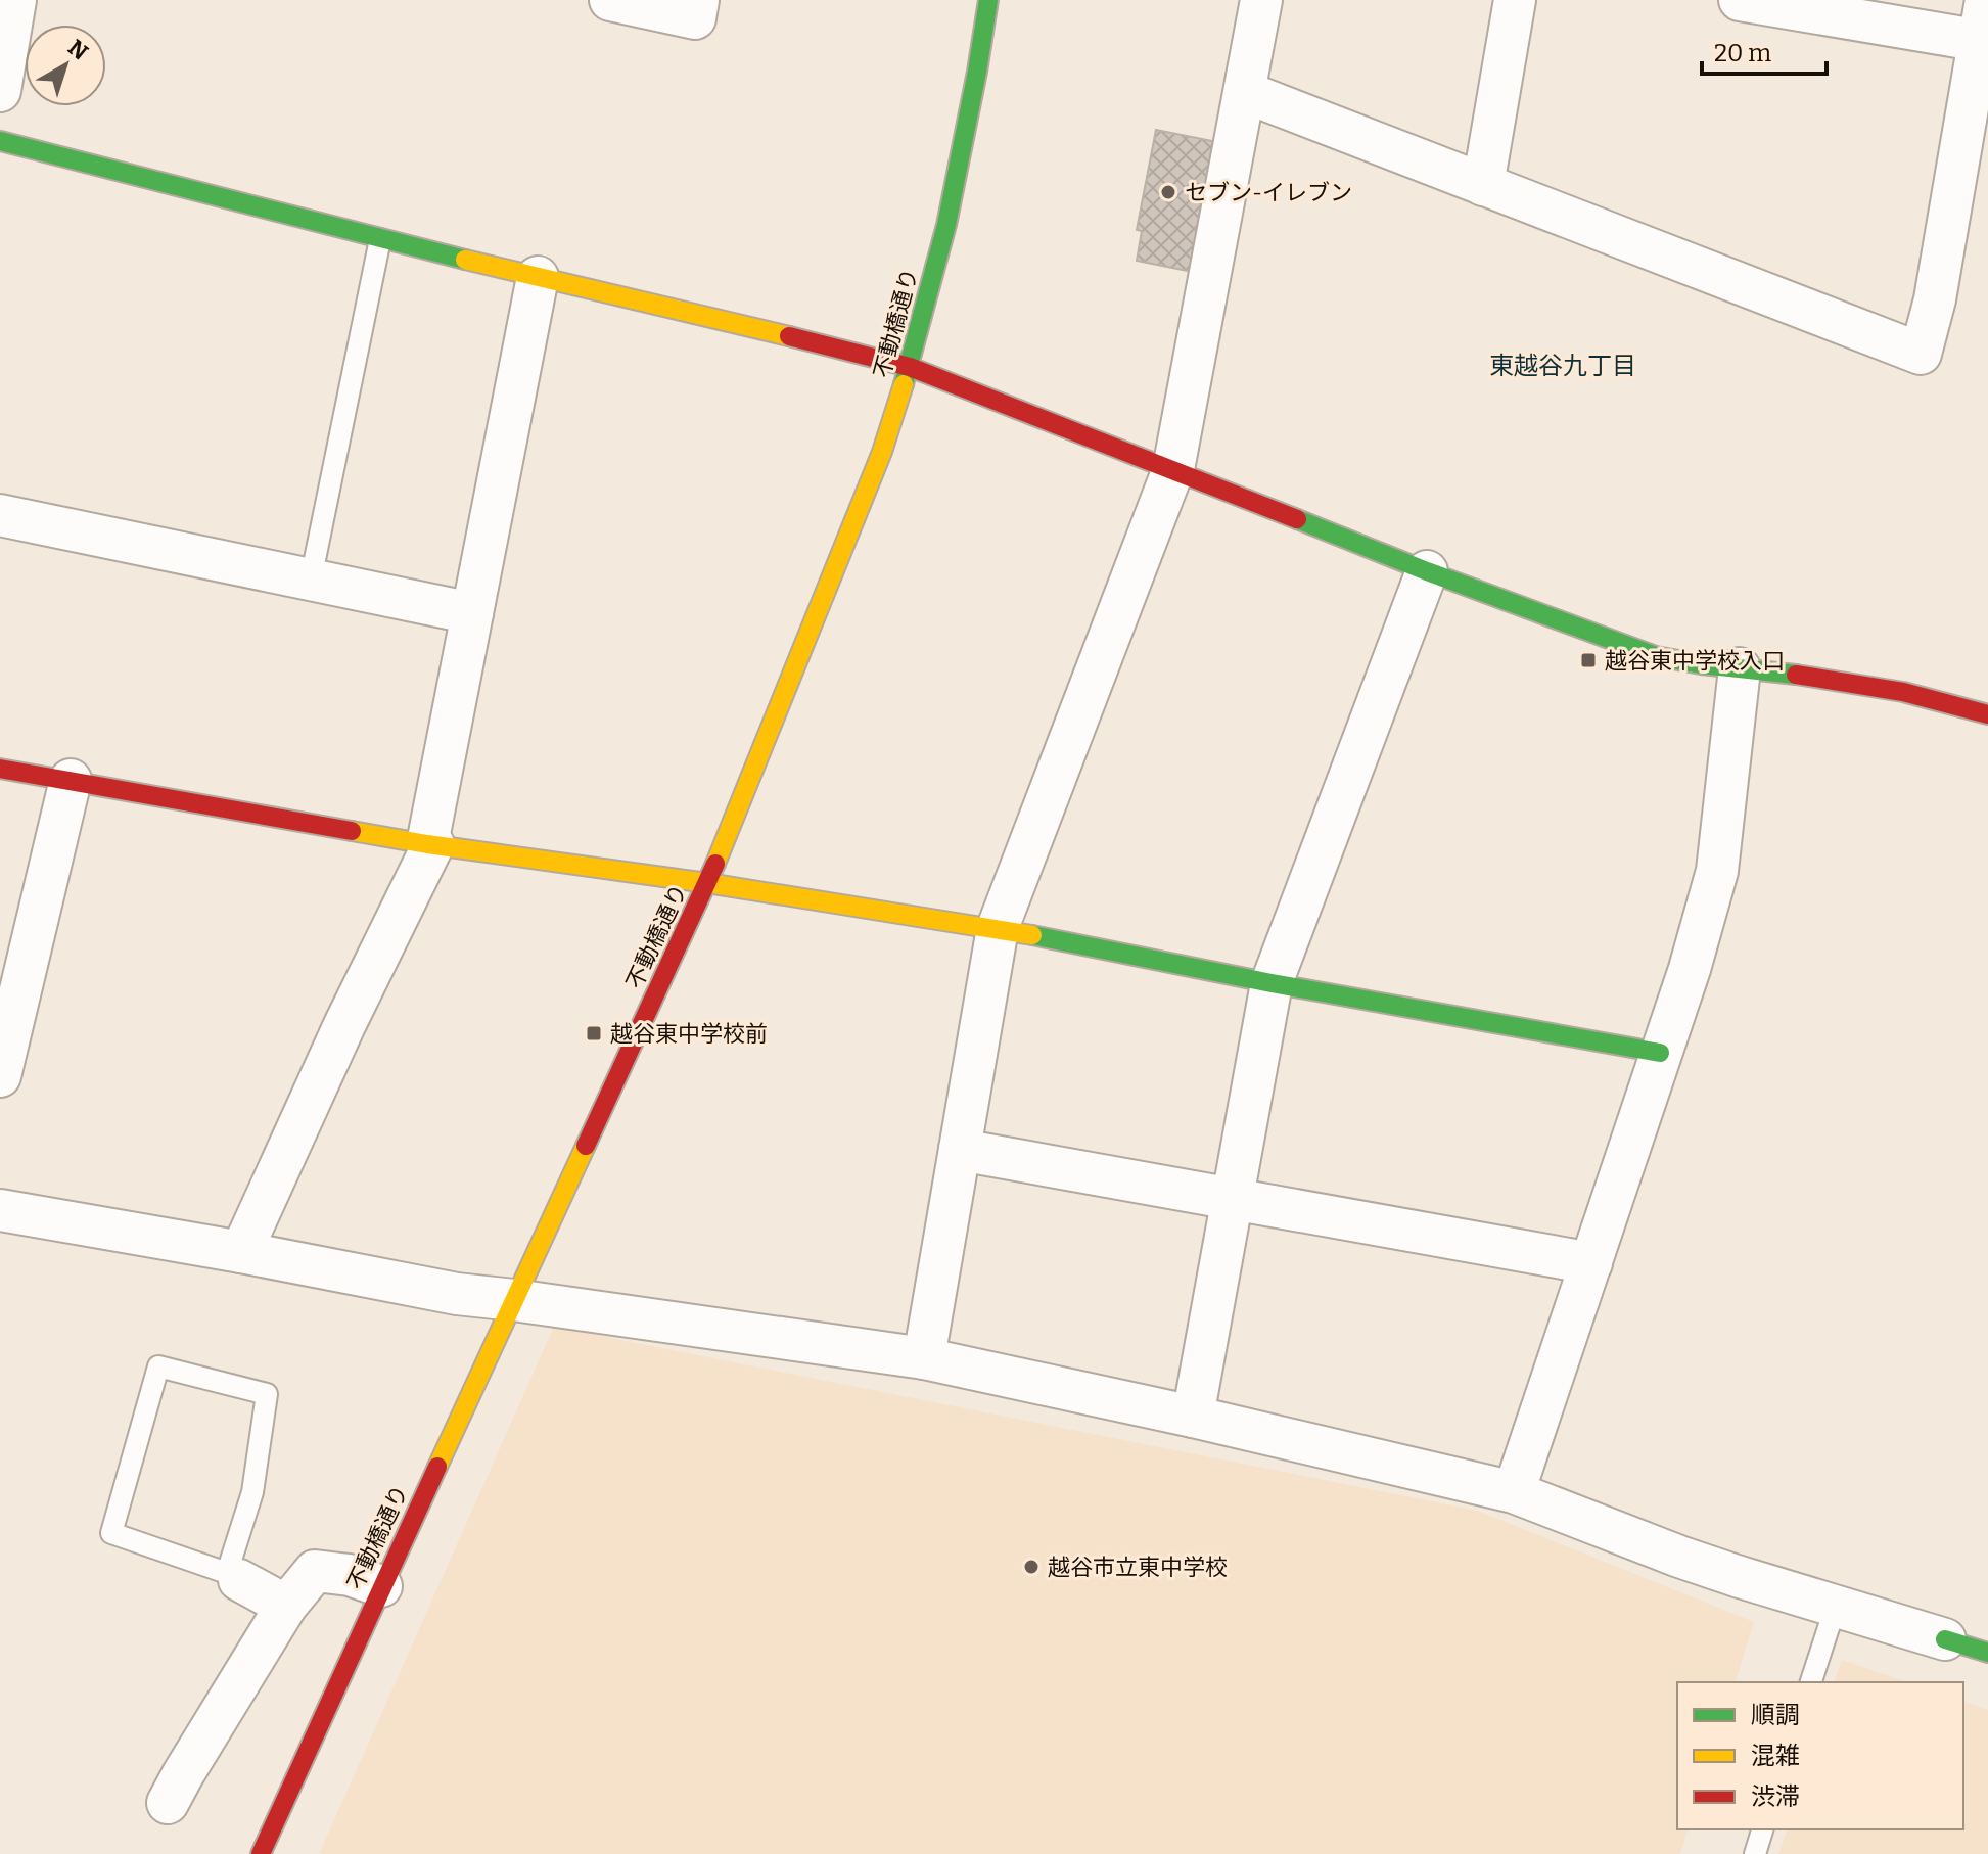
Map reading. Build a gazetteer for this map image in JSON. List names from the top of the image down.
{
  "streets": {
    "street": ["不動橋通り"]
  },
  "districts": ["東越谷九丁目"],
  "places": {
    "other": ["セブン-イレブン", "越谷市立東中学校"],
    "transit": ["越谷東中学校入口", "越谷東中学校前"]
  },
  "legend": ["順調", "混雑", "渋滞"],
  "scale_bar": "20 m",
  "north": "top right"
}
